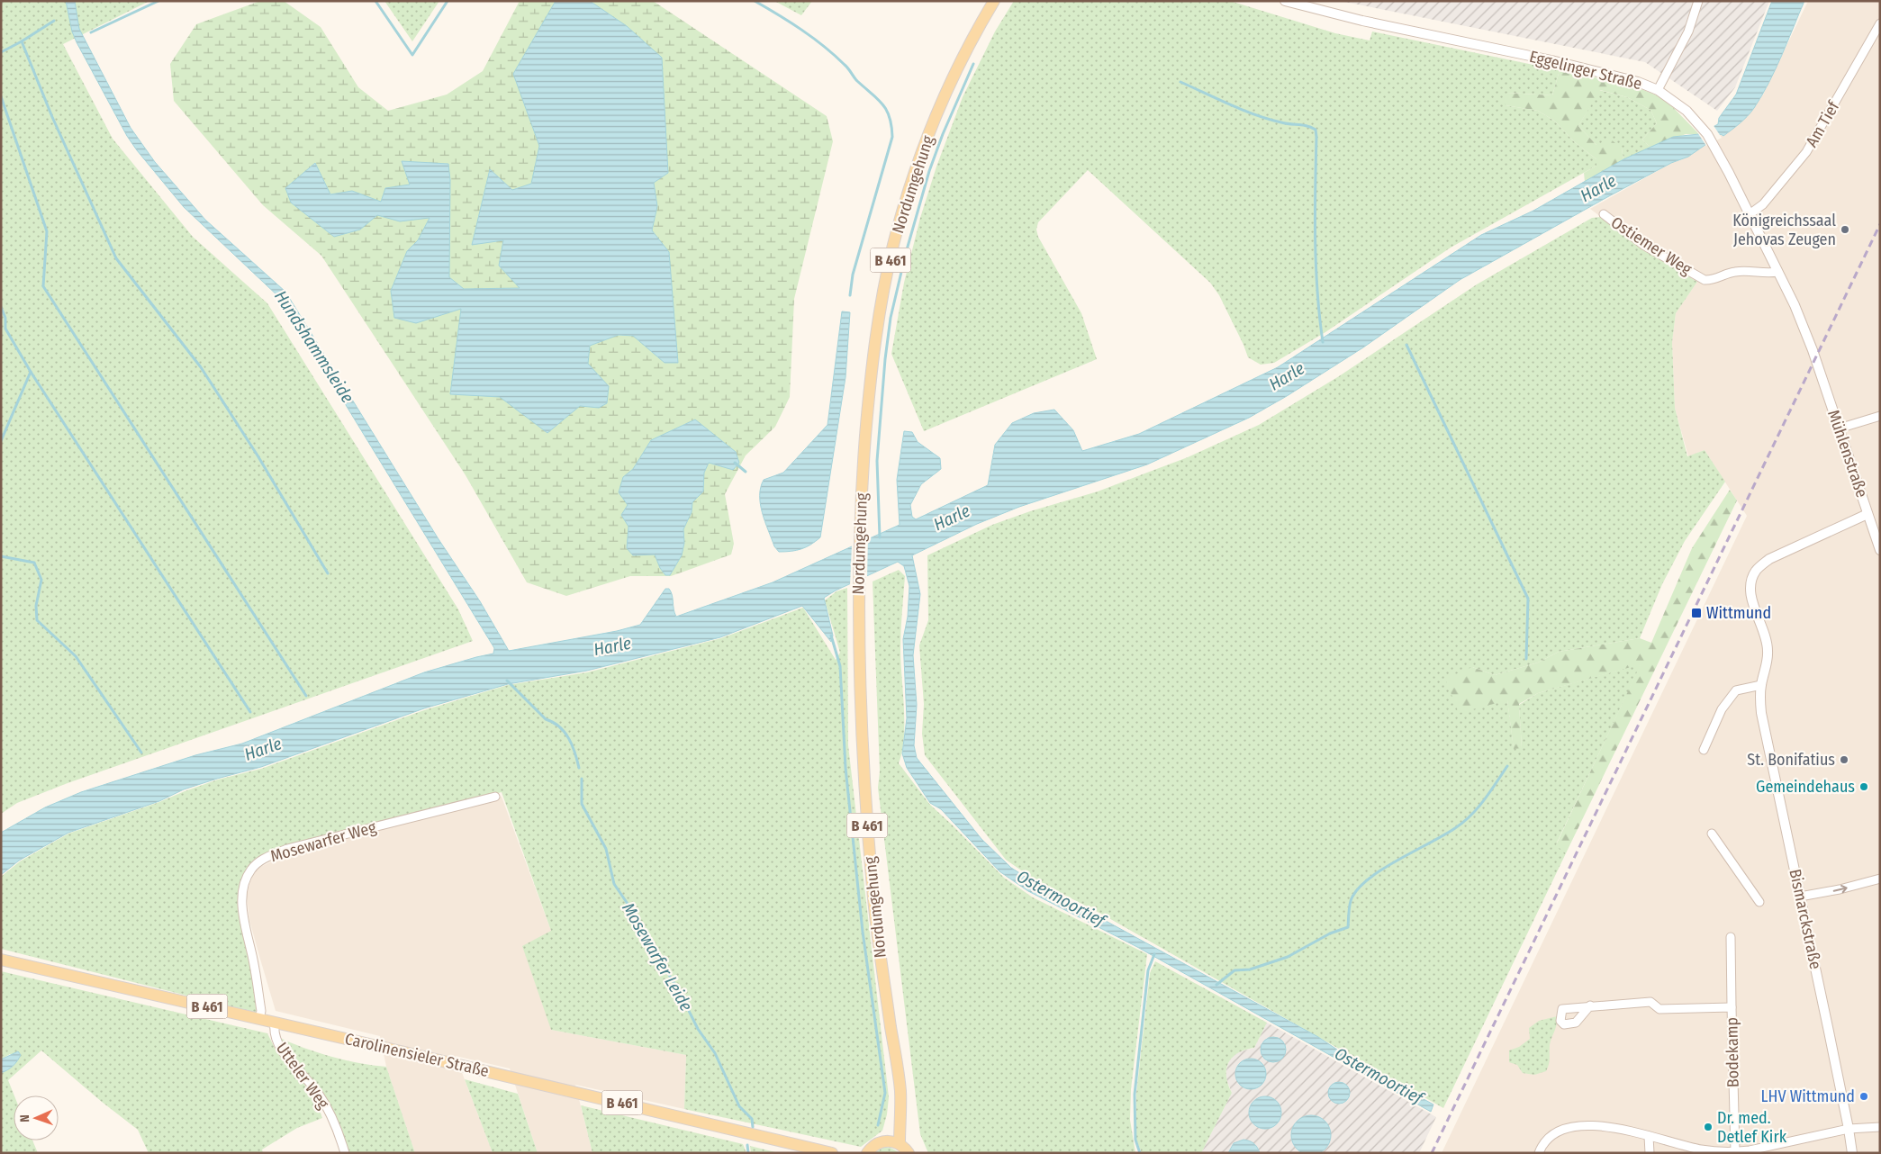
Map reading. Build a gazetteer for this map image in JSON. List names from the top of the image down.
{
  "streets": {
    "main road": ["Nordumgehung", "B 461", "Carolinensieler Straße"],
    "street": [
      "Eggelinger Straße",
      "Am Tief",
      "Ostiemer Weg",
      "Mühlenstraße",
      "Mosewarfer Weg",
      "Bismarckstraße",
      "Bodekamp",
      "Utteler Weg"
    ]
  },
  "crossings": [
    ["Eggelinger Straße", "Am Tief"],
    ["Eggelinger Straße", "Ostiemer Weg"],
    ["Eggelinger Straße", "Mühlenstraße"],
    ["Mühlenstraße", "Bismarckstraße"],
    ["Mosewarfer Weg", "Carolinensieler Straße"],
    ["Carolinensieler Straße", "Utteler Weg"]
  ],
  "water": [
    "Harle",
    "Hundshammsleide",
    "Ostermoortief",
    "Mosewarfer Leide"
  ],
  "places": {
    "other": [
      "Königreichssaal Jehovas Zeugen",
      "St. Bonifatius",
      "Gemeindehaus",
      "LHV Wittmund",
      "Dr. med. Detlef Kirk"
    ],
    "transit": ["Wittmund"]
  },
  "north": "left"
}
